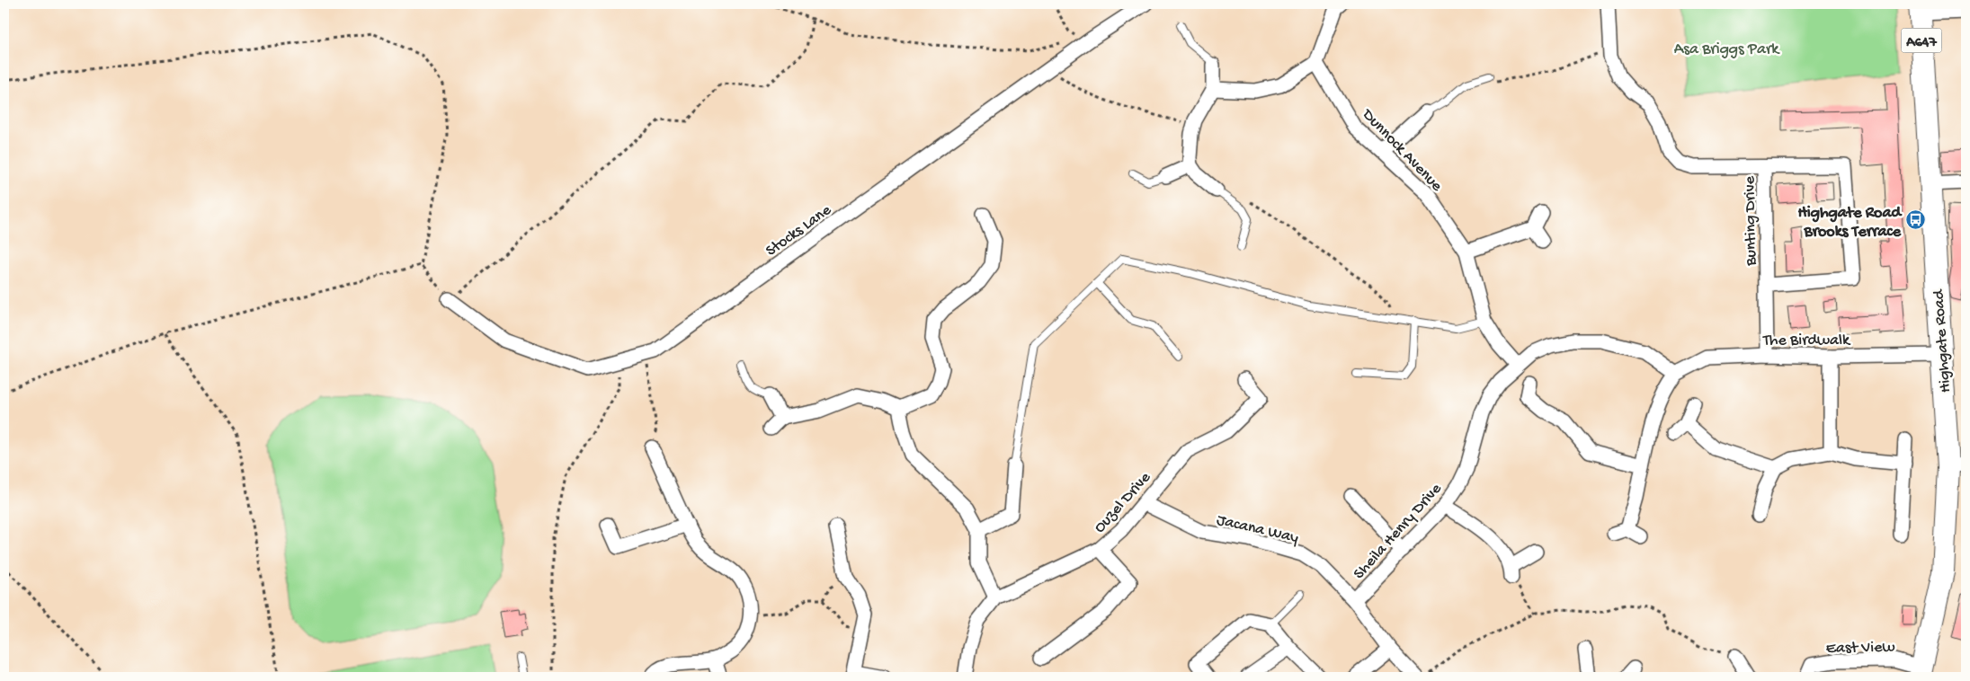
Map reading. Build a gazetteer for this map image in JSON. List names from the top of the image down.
{
  "streets": {
    "main road": ["A647", "Highgate Road"],
    "street": [
      "Dunnock Avenue",
      "Bunting Drive",
      "Stocks Lane",
      "The Birdwalk",
      "Ouzel Drive",
      "Jacana Way",
      "Sheila Henry Drive",
      "East View"
    ]
  },
  "crossings": [
    ["Dunnock Avenue", "Sheila Henry Drive"],
    ["Bunting Drive", "The Birdwalk"],
    ["The Birdwalk", "Highgate Road"],
    ["The Birdwalk", "Sheila Henry Drive"],
    ["Highgate Road", "East View"],
    ["Ouzel Drive", "Jacana Way"],
    ["Jacana Way", "Sheila Henry Drive"]
  ],
  "parks": ["Asa Briggs Park"],
  "places": {
    "bus stop": ["Highgate Road Brooks Terrace"]
  }
}
